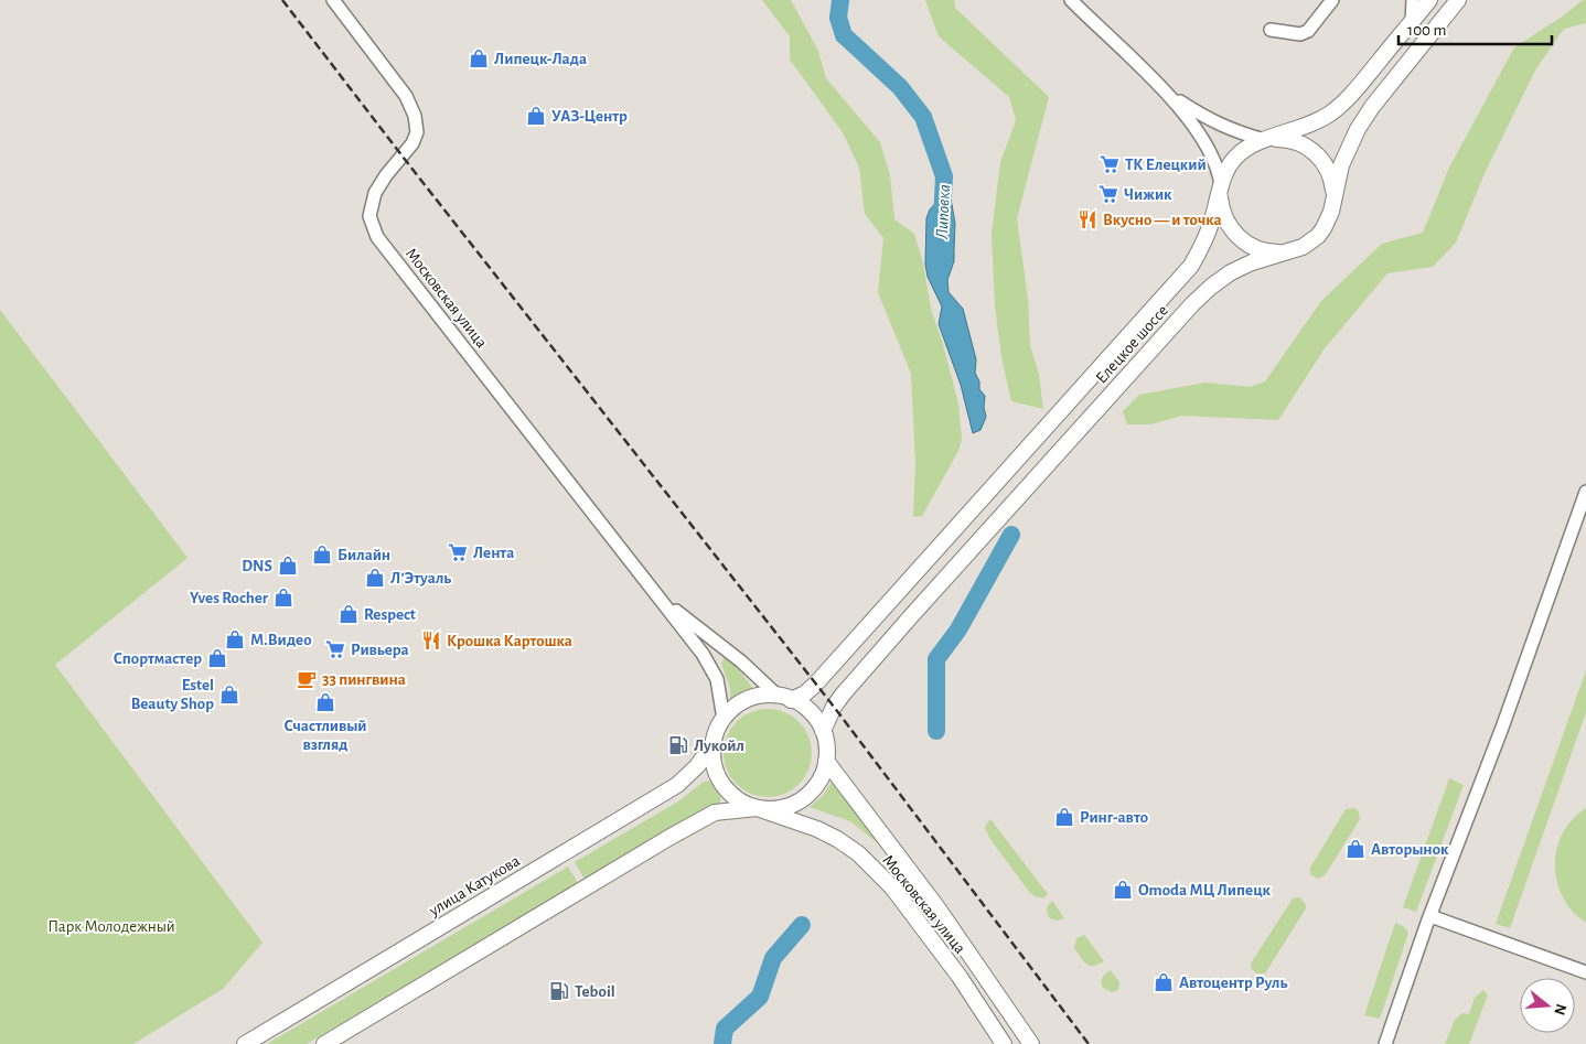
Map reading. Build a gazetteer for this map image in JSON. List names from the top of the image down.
{
  "streets": {
    "main road": ["Московская улица", "Елецкое шоссе", "улица Катукова"]
  },
  "crossings": [
    ["Московская улица", "Елецкое шоссе"],
    ["Московская улица", "улица Катукова"],
    ["Елецкое шоссе", "улица Катукова"]
  ],
  "water": ["Липовка"],
  "parks": ["Парк Молодежный"],
  "places": {
    "shop": [
      "Липецк-Лада",
      "УАЗ-Центр",
      "Билайн",
      "DNS",
      "Л’Этуаль",
      "Yves Rocher",
      "Respect",
      "М.Видео",
      "Спортмастер",
      "Estel Beauty Shop",
      "Счастливый взгляд",
      "Ринг-авто",
      "Авторынок",
      "Omoda МЦ Липецк",
      "Автоцентр Руль"
    ],
    "supermarket": [
      "ТК Елецкий",
      "Чижик",
      "Лента",
      "Ривьера"
    ],
    "restaurant": ["Вкусно — и точка", "Крошка Картошка"],
    "cafe": ["33 пингвина"],
    "fuel station": ["Лукойл", "Teboil"]
  },
  "scale_bar": "100 m",
  "north": "right"
}
